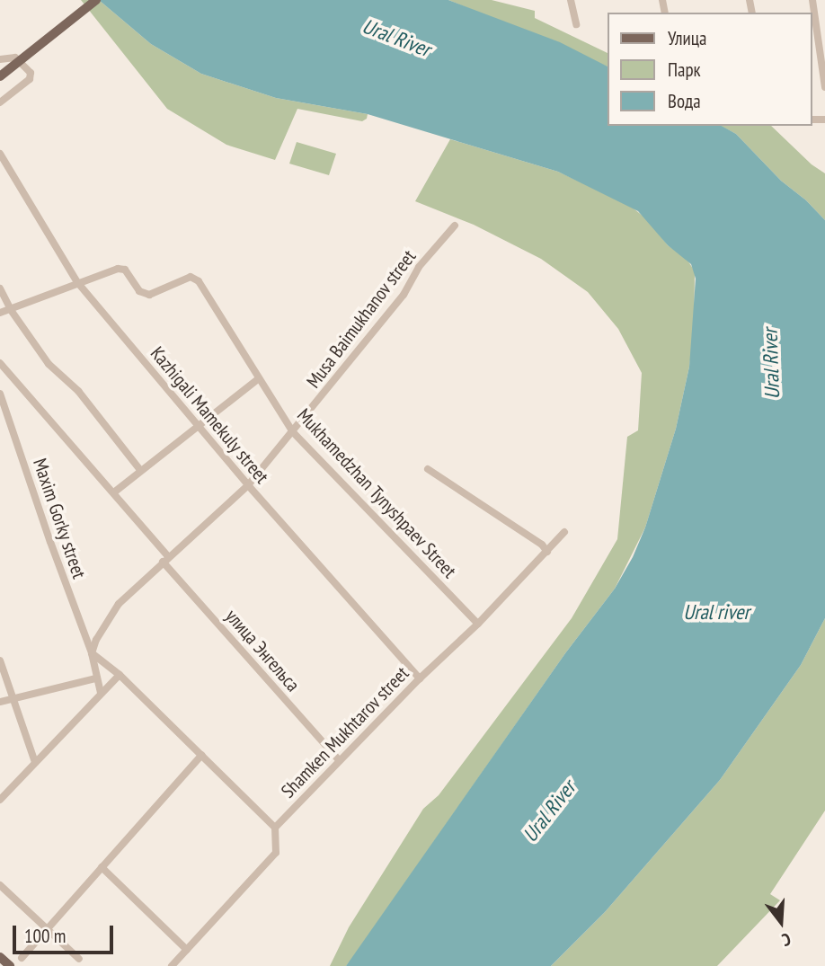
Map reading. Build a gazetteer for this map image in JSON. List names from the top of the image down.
{
  "streets": {
    "street": [
      "Musa Baimukhanov street",
      "Kazhigali Mamekuly street",
      "Mukhamedzhan Tynyshpaev Street",
      "Maxim Gorky street",
      "улица Энгельса",
      "Shamken Mukhtarov street"
    ]
  },
  "crossings": [
    ["Musa Baimukhanov street", "Kazhigali Mamekuly street"],
    ["Musa Baimukhanov street", "Mukhamedzhan Tynyshpaev Street"],
    ["Musa Baimukhanov street", "Maxim Gorky street"],
    ["Musa Baimukhanov street", "улица Энгельса"],
    ["Kazhigali Mamekuly street", "Mukhamedzhan Tynyshpaev Street"],
    ["Kazhigali Mamekuly street", "Shamken Mukhtarov street"],
    ["Mukhamedzhan Tynyshpaev Street", "Shamken Mukhtarov street"],
    ["улица Энгельса", "Shamken Mukhtarov street"]
  ],
  "water": ["Ural River", "Ural river"],
  "legend": ["Улица", "Парк", "Вода"],
  "scale_bar": "100 m",
  "north": "bottom"
}
